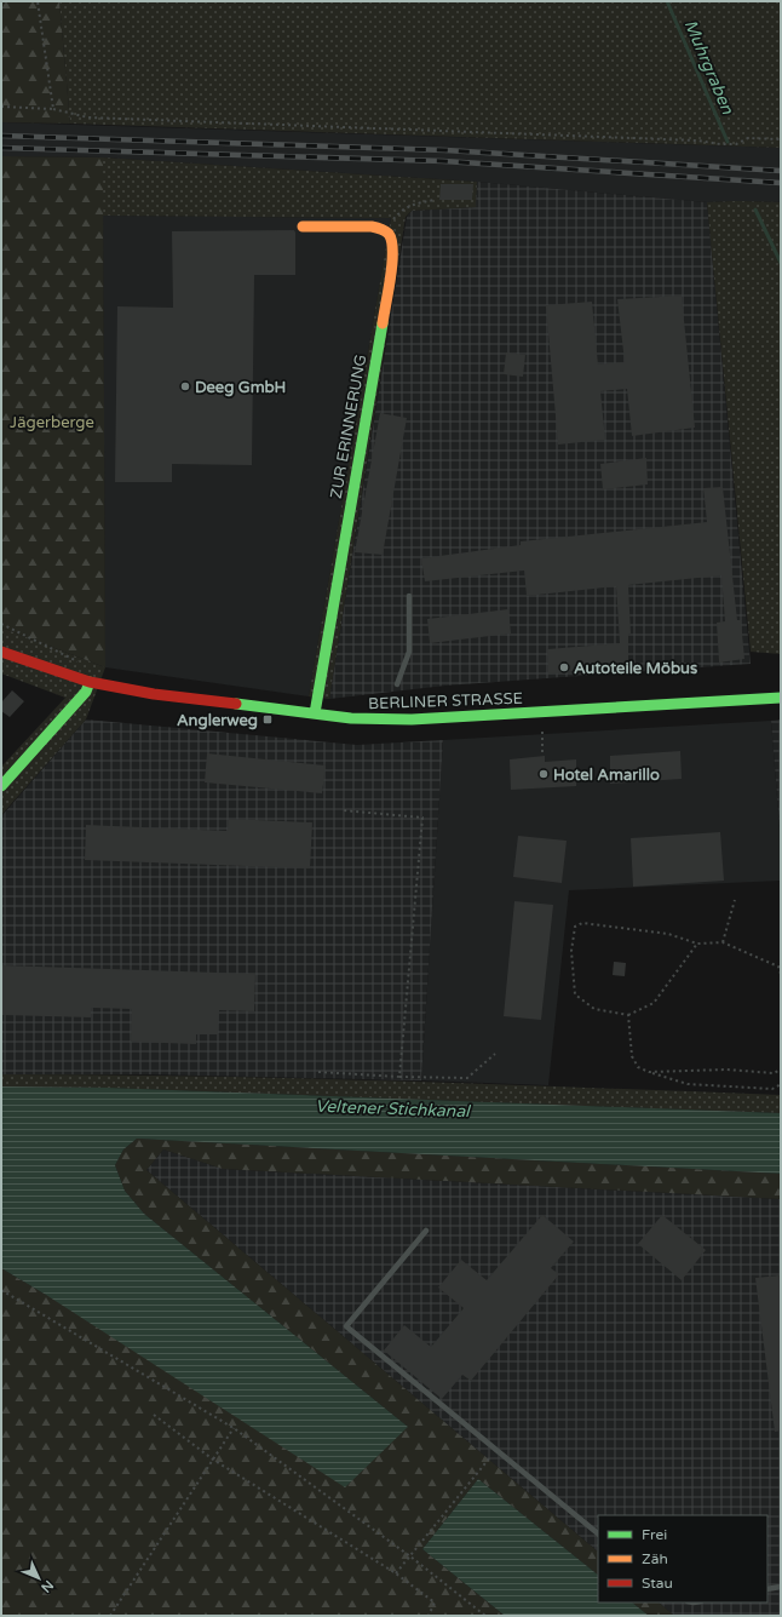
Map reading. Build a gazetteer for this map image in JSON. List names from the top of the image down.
{
  "streets": {
    "main road": ["ZUR ERINNERUNG", "BERLINER STRASSE"]
  },
  "crossings": [
    ["ZUR ERINNERUNG", "BERLINER STRASSE"]
  ],
  "water": ["Muhrgraben", "Veltener Stichkanal"],
  "parks": ["Jägerberge"],
  "places": {
    "other": ["Deeg GmbH", "Autoteile Möbus", "Hotel Amarillo"],
    "transit": ["Anglerweg"]
  },
  "legend": ["Frei", "Zäh", "Stau"],
  "north": "bottom right"
}
